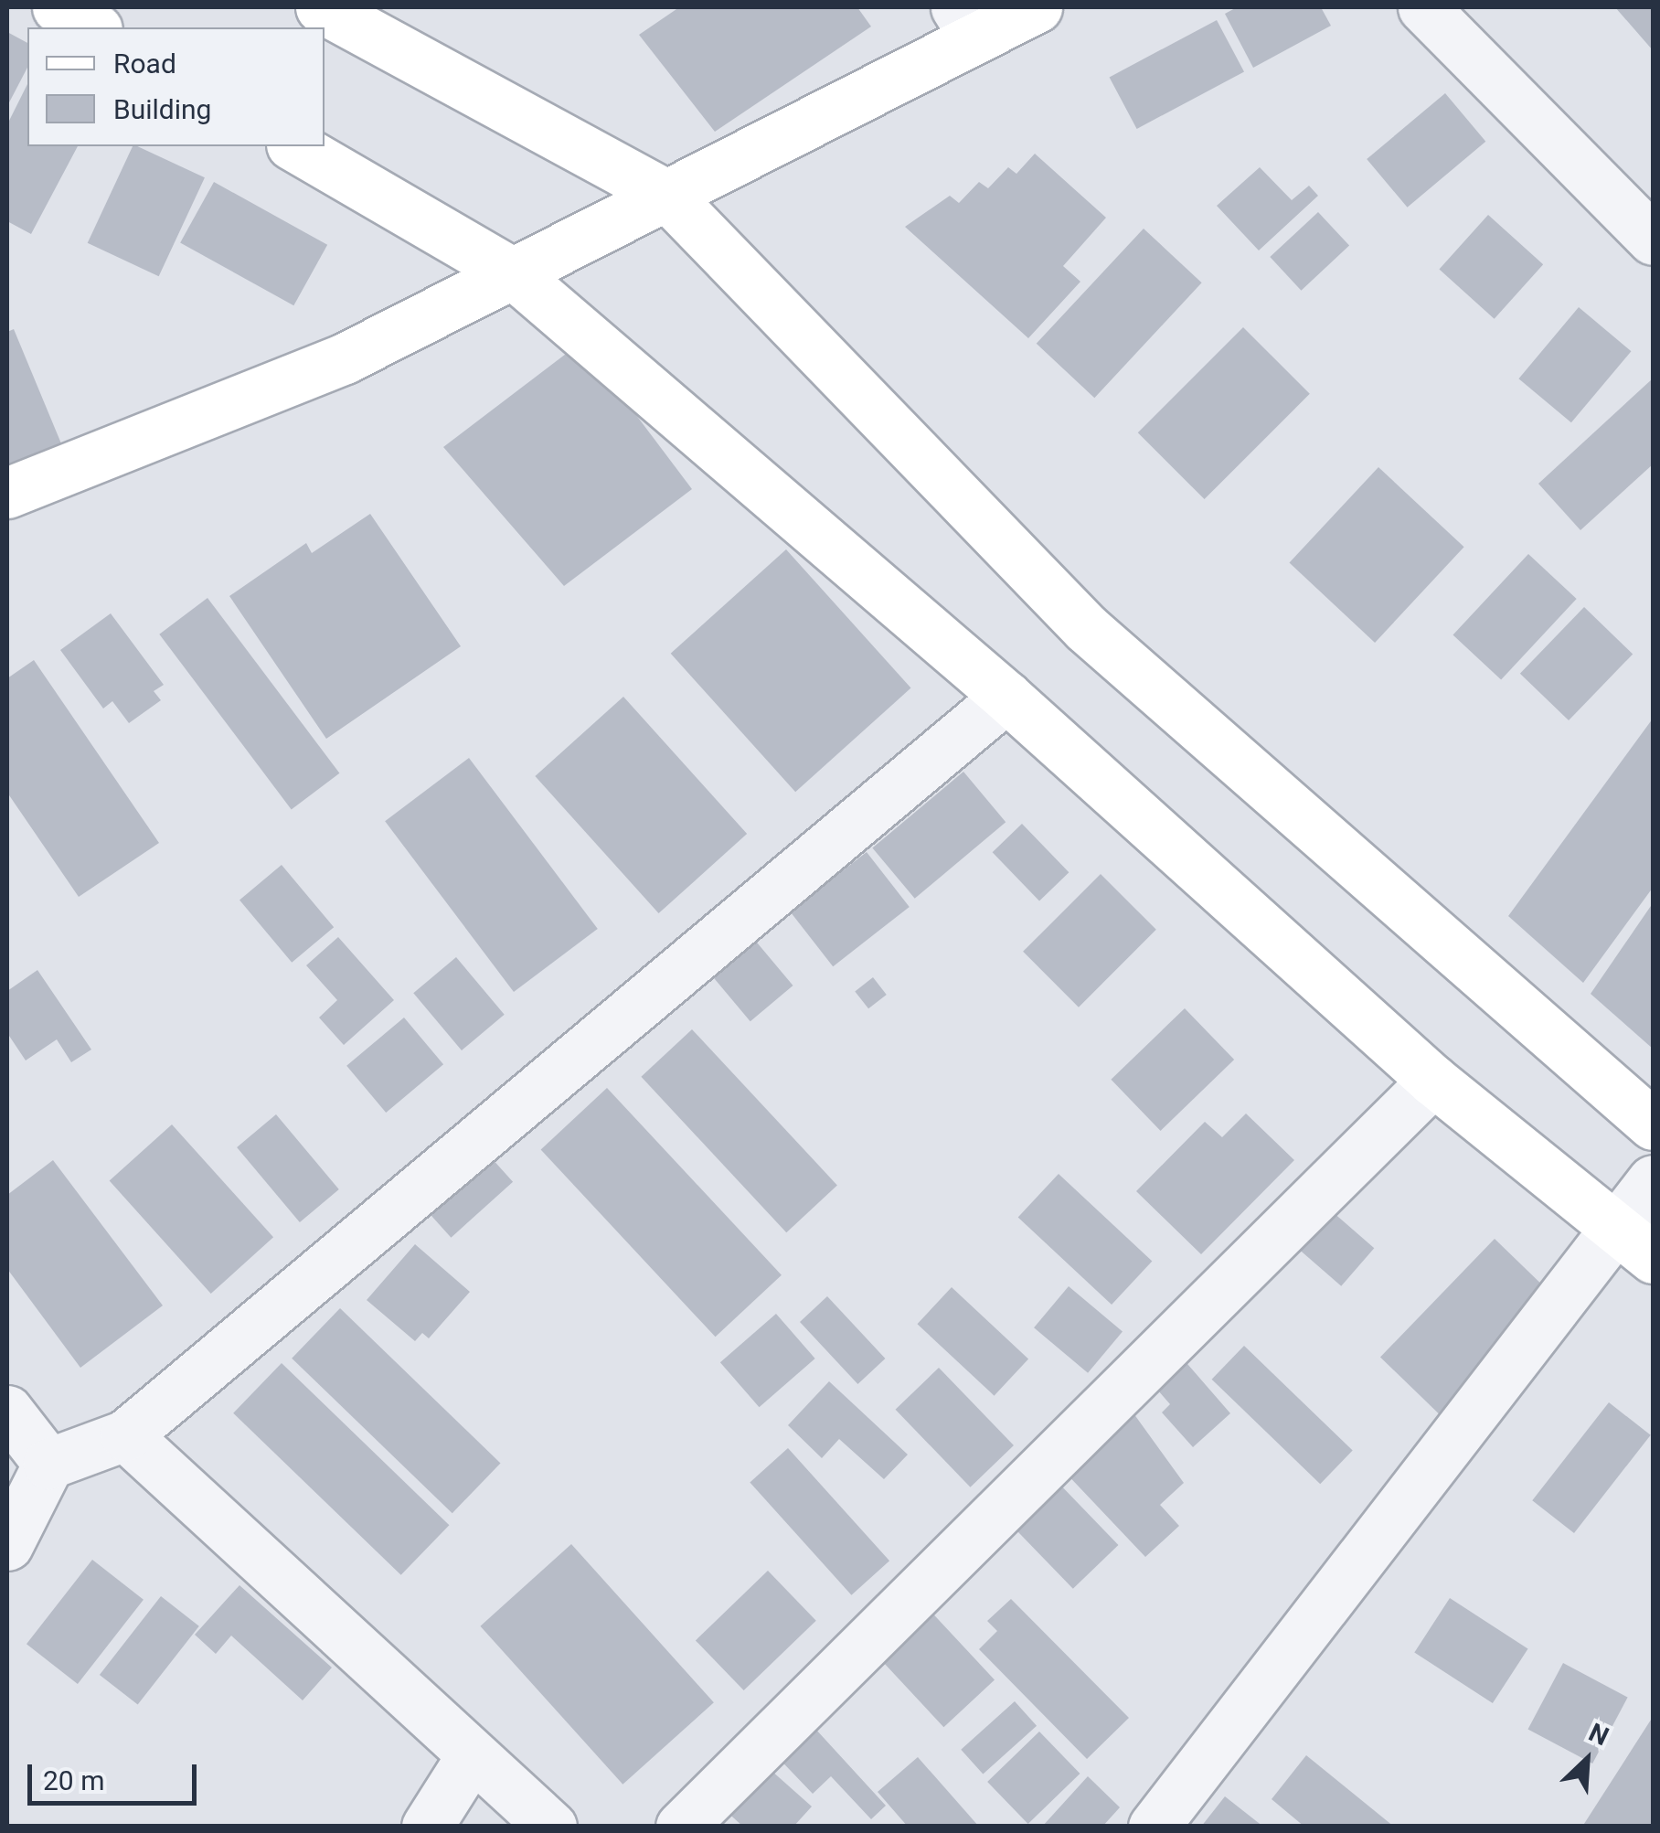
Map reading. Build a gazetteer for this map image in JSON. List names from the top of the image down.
{
  "legend": ["Road", "Building"],
  "scale_bar": "20 m",
  "north": "top right"
}
